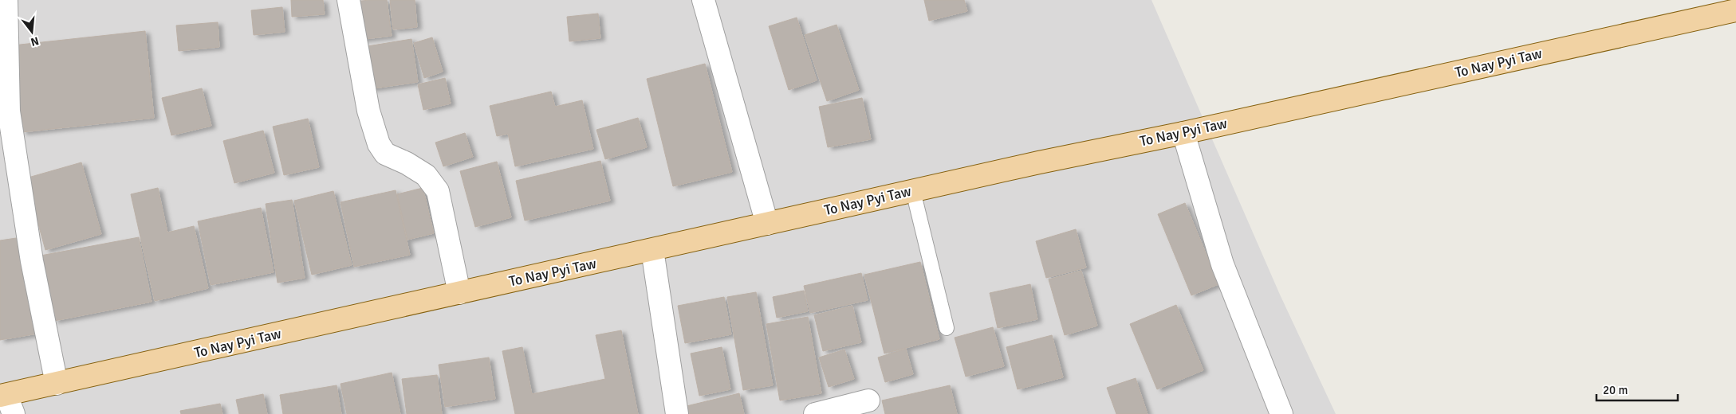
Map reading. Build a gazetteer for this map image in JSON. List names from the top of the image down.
{
  "streets": {
    "main road": ["To Nay Pyi Taw"]
  },
  "scale_bar": "20 m",
  "north": "bottom"
}
